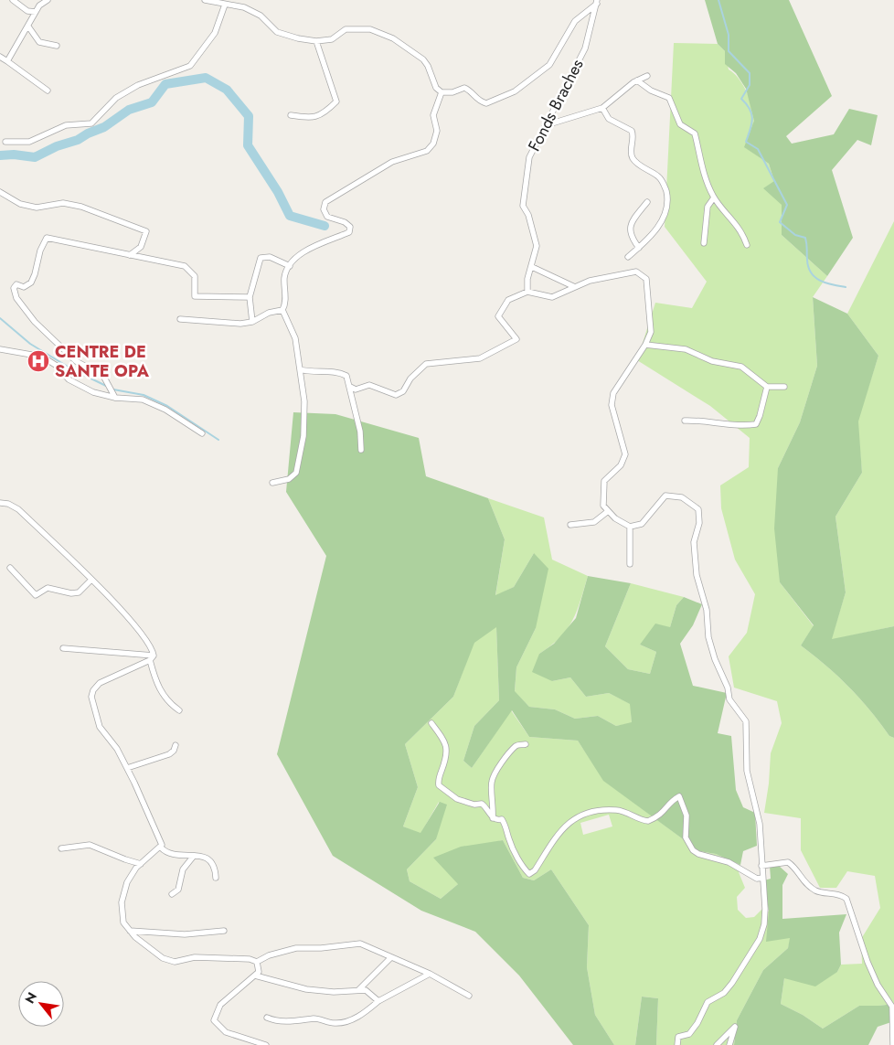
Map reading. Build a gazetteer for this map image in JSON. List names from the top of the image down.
{
  "streets": {
    "street": ["Fonds Braches"]
  },
  "places": {
    "hospital": ["CENTRE DE SANTE OPA"]
  },
  "north": "top left"
}
